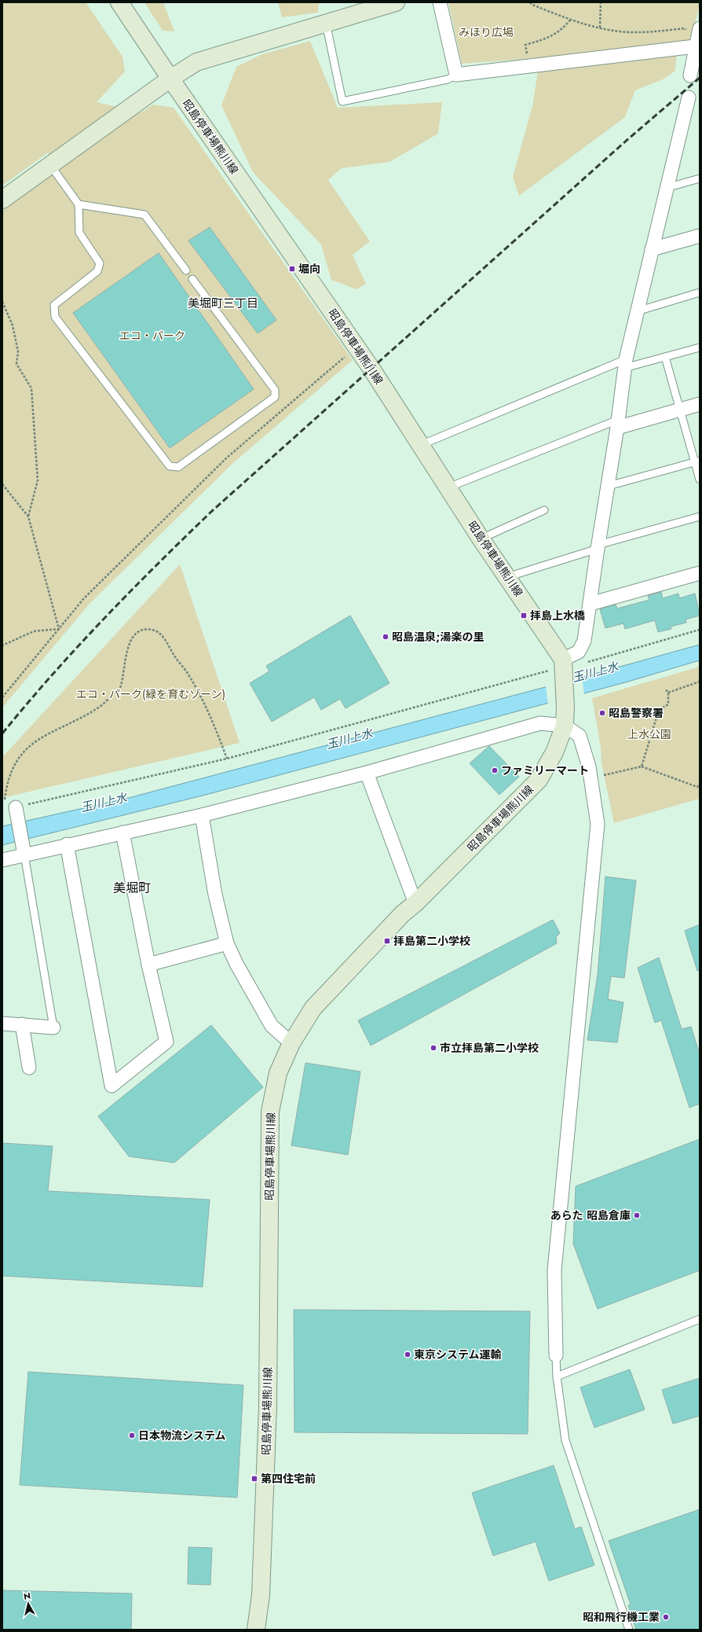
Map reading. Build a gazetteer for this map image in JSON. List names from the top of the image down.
{
  "streets": {
    "main road": ["昭島停車場熊川線"]
  },
  "districts": ["美堀町三丁目", "美堀町"],
  "water": ["玉川上水"],
  "parks": [
    "みほり広場",
    "エコ・パーク",
    "エコ・パーク(緑を育むゾーン)",
    "上水公園"
  ],
  "places": {
    "transit": [
      "堀向",
      "拝島上水橋",
      "拝島第二小学校",
      "第四住宅前"
    ],
    "other": [
      "昭島温泉;湯楽の里",
      "昭島警察署",
      "ファミリーマート",
      "市立拝島第二小学校",
      "あらた 昭島倉庫",
      "東京システム運輸",
      "日本物流システム",
      "昭和飛行機工業"
    ]
  },
  "north": "top"
}
